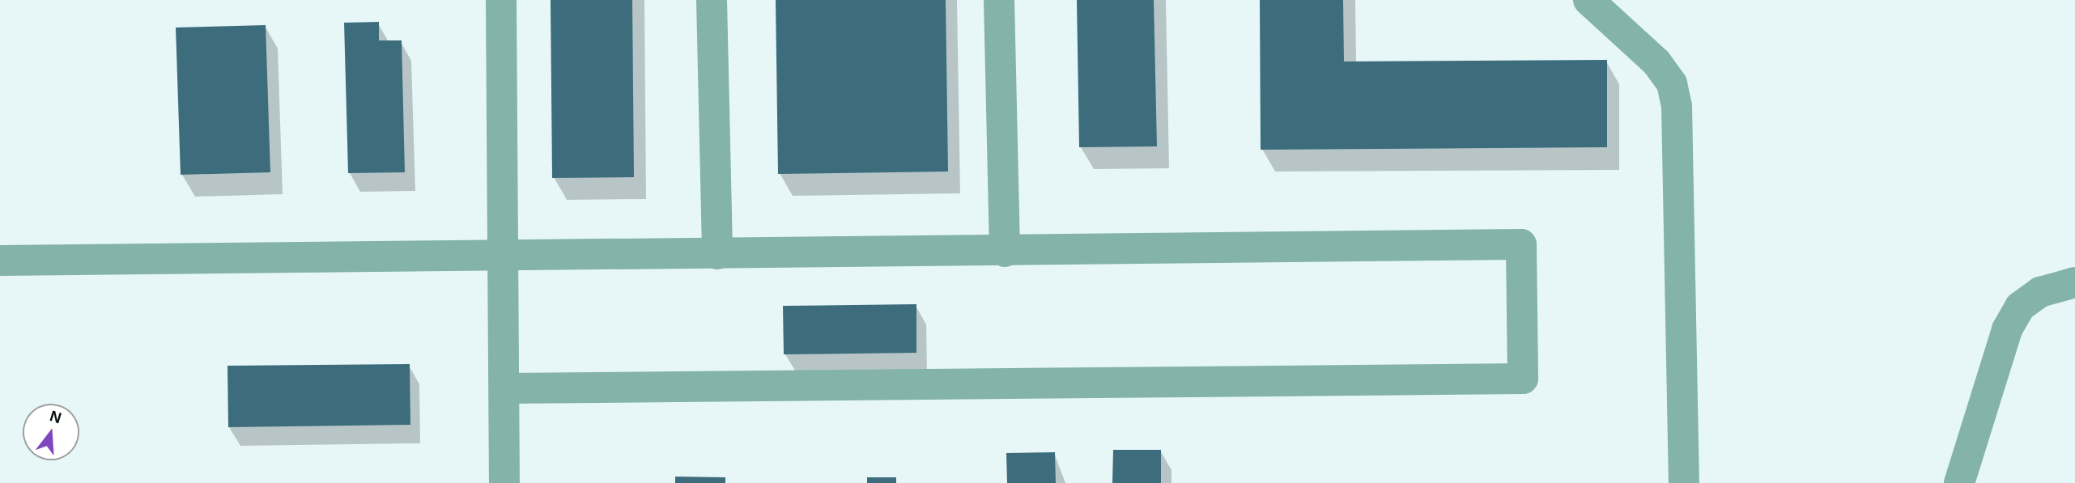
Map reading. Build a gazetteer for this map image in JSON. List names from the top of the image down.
{
  "north": "top"
}
